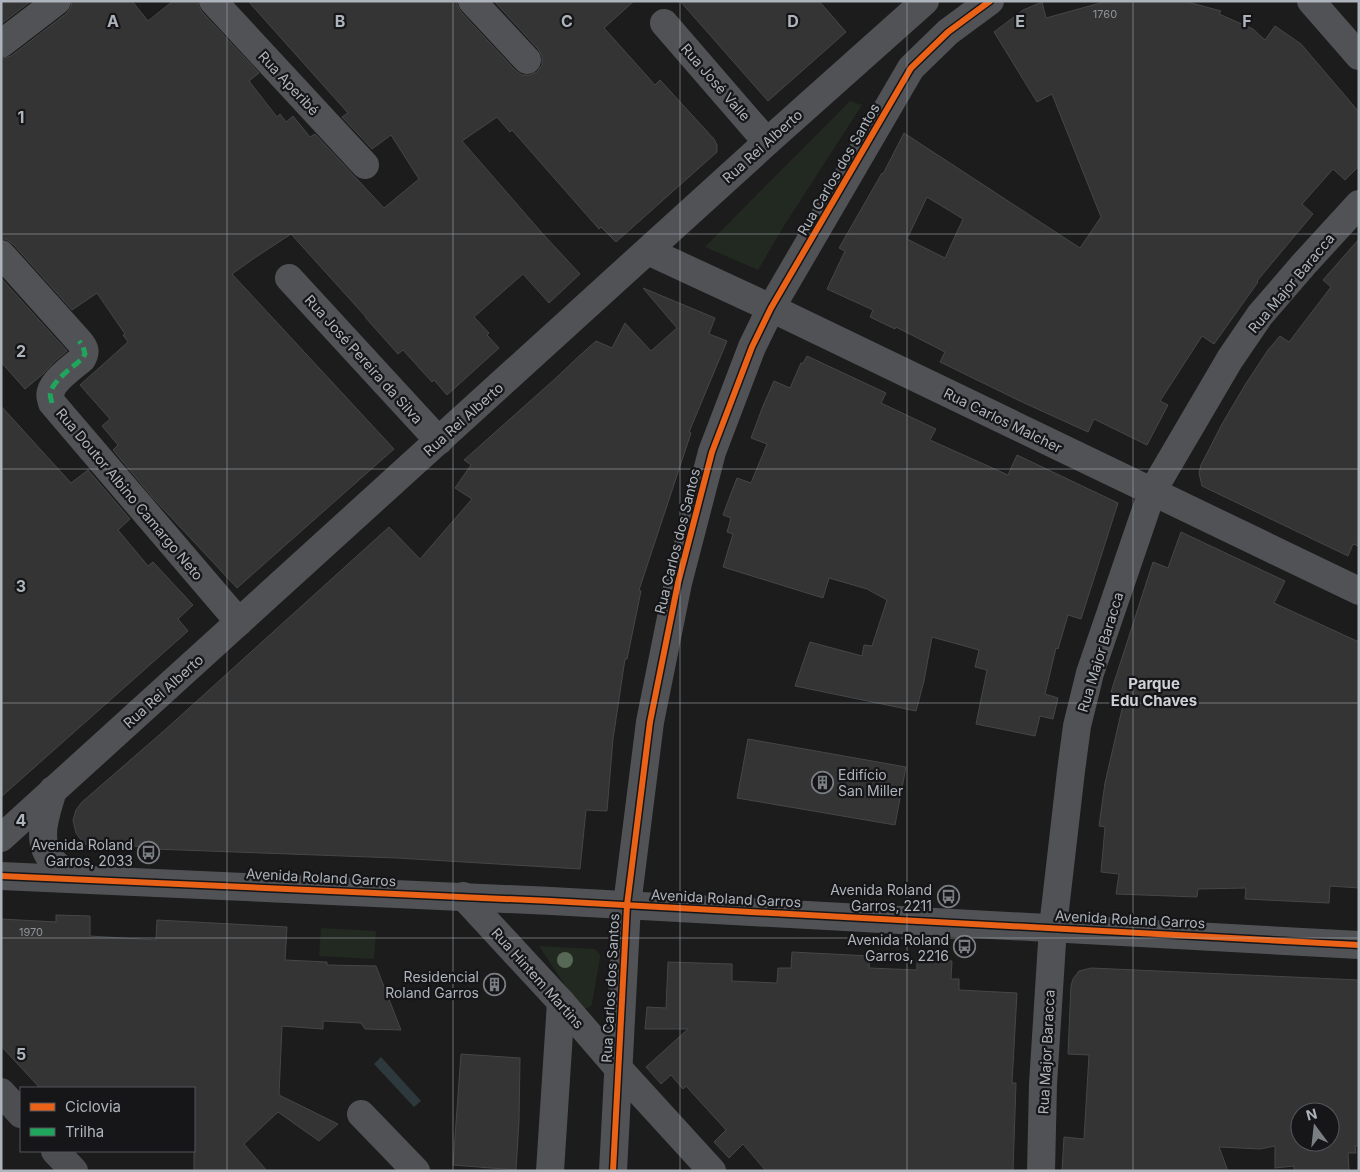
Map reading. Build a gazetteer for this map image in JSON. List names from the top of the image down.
{
  "streets": {
    "street": [
      "Rua José Valle",
      "Rua Aperibé",
      "Rua Rei Alberto",
      "Rua Carlos dos Santos",
      "Rua Major Baracca",
      "Rua José Pereira da Silva",
      "Rua Carlos Malcher",
      "Rua Doutor Albino Camargo Neto",
      "Avenida Roland Garros",
      "Rua Hintem Martins"
    ]
  },
  "crossings": [
    ["Rua José Valle", "Rua Rei Alberto"],
    ["Rua Rei Alberto", "Rua José Pereira da Silva"],
    ["Rua Rei Alberto", "Rua Carlos Malcher"],
    ["Rua Rei Alberto", "Rua Doutor Albino Camargo Neto"],
    ["Rua Carlos dos Santos", "Rua Carlos Malcher"],
    ["Rua Carlos dos Santos", "Avenida Roland Garros"],
    ["Rua Carlos dos Santos", "Rua Hintem Martins"],
    ["Rua Major Baracca", "Rua Carlos Malcher"],
    ["Rua Major Baracca", "Avenida Roland Garros"],
    ["Avenida Roland Garros", "Rua Hintem Martins"]
  ],
  "districts": ["Parque Edu Chaves"],
  "places": {
    "building": ["Edifício San Miller", "Residencial Roland Garros"],
    "bus stop": ["Avenida Roland Garros, 2033", "Avenida Roland Garros, 2211", "Avenida Roland Garros, 2216"]
  },
  "house_numbers": ["1760", "1970"],
  "legend": ["Ciclovia", "Trilha"],
  "north": "top",
  "grid": {
    "columns": [
      "A",
      "B",
      "C",
      "D",
      "E",
      "F"
    ],
    "rows": [
      "1",
      "2",
      "3",
      "4",
      "5"
    ]
  }
}
